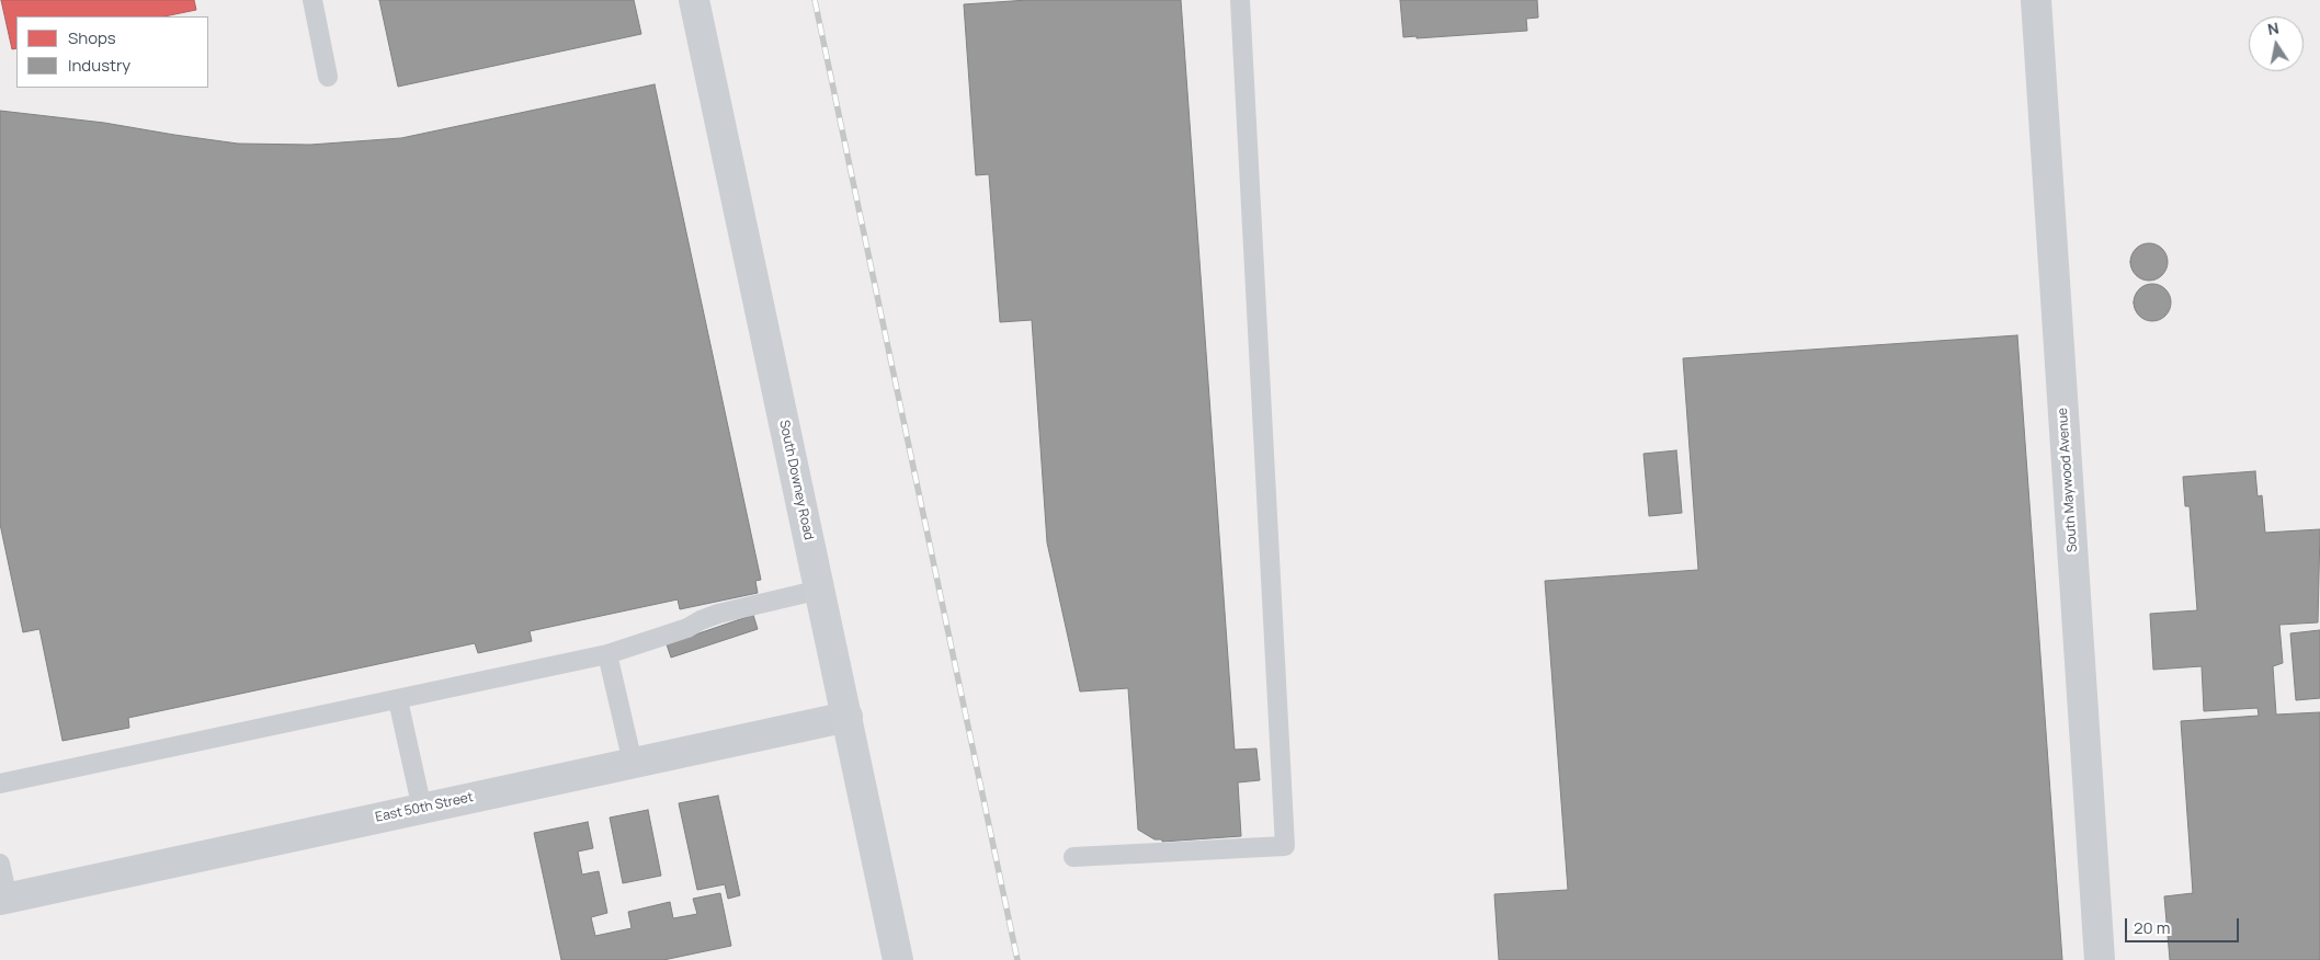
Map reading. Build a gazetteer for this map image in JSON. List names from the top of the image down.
{
  "streets": {
    "main road": ["South Downey Road"],
    "street": ["South Maywood Avenue", "East 50th Street"]
  },
  "crossings": [
    ["South Downey Road", "East 50th Street"]
  ],
  "legend": ["Shops", "Industry"],
  "scale_bar": "20 m",
  "north": "top"
}
